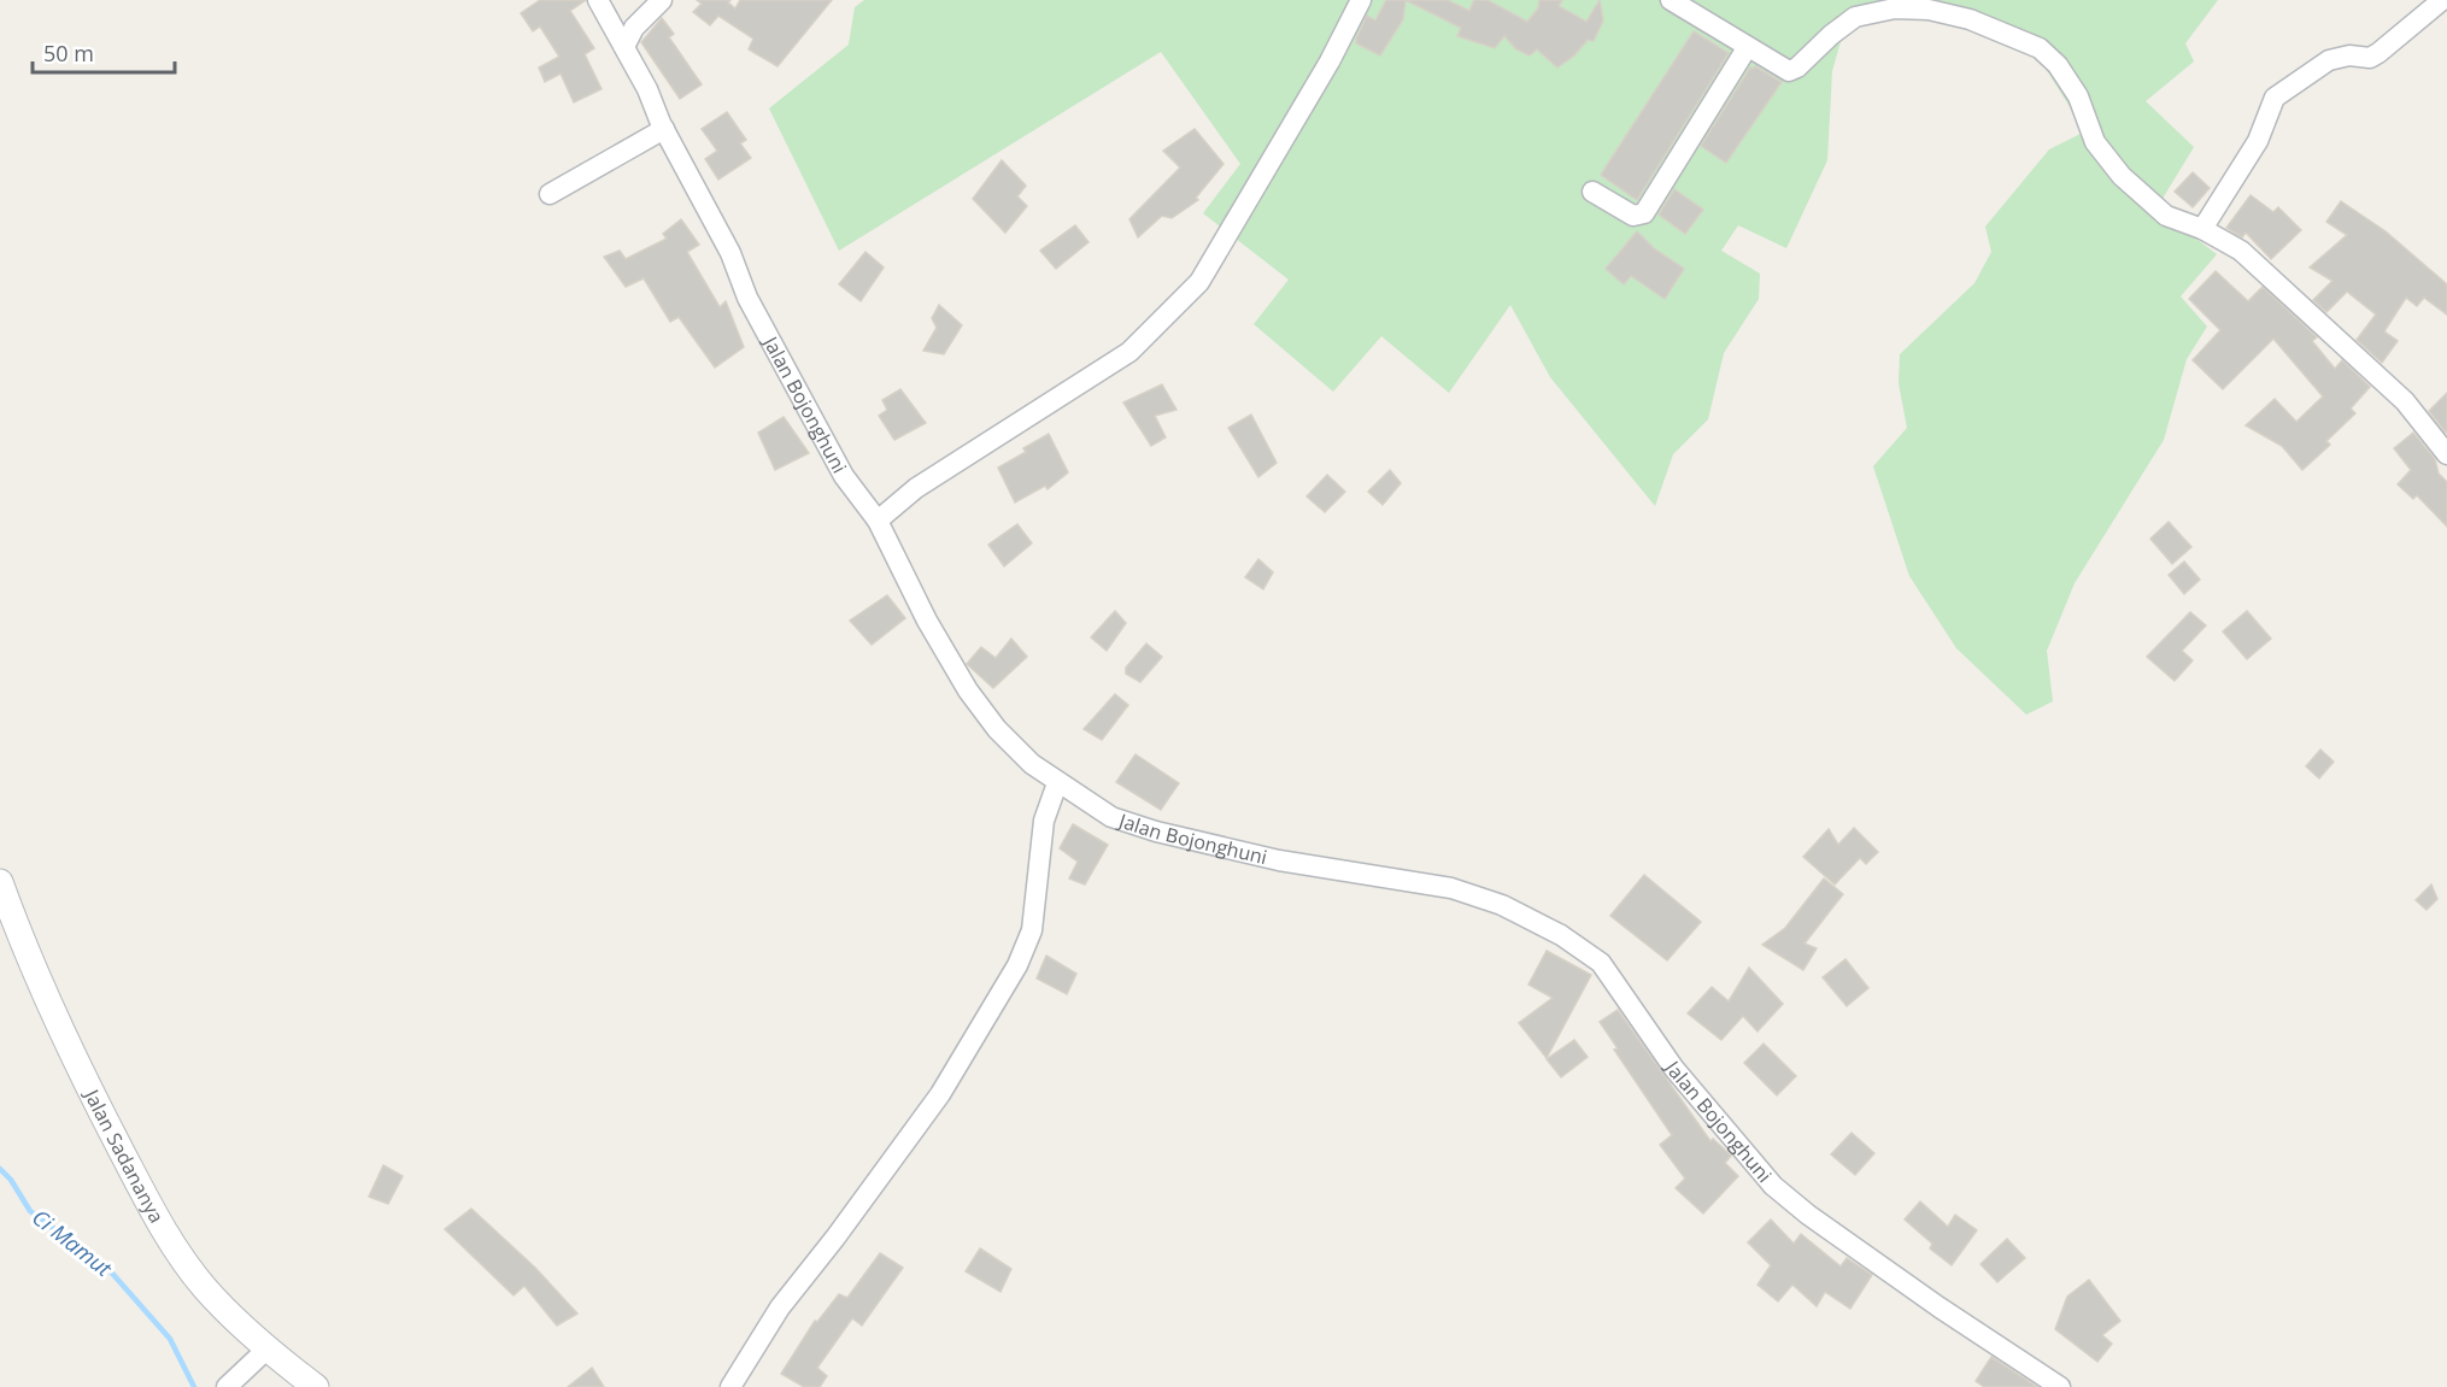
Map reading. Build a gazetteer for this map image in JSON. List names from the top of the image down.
{
  "streets": {
    "street": ["Jalan Bojonghuni", "Jalan Sadananya"]
  },
  "water": ["Ci Mamut"],
  "scale_bar": "50 m"
}
